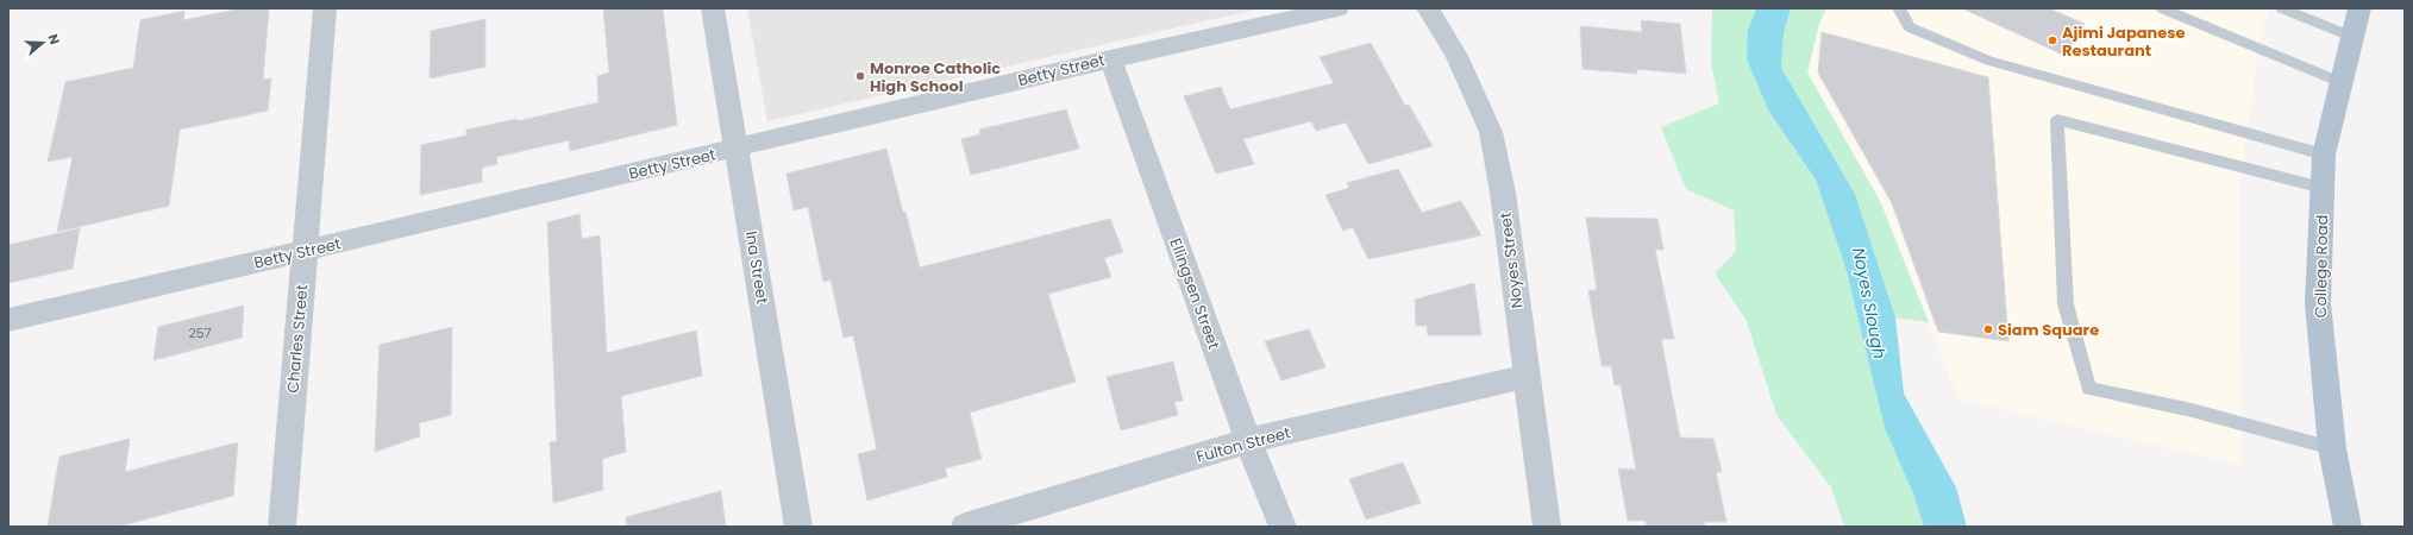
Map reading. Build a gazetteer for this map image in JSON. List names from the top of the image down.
{
  "streets": {
    "main road": ["College Road"],
    "street": [
      "Betty Street",
      "Noyes Street",
      "Ina Street",
      "Ellingsen Street",
      "Charles Street",
      "Fulton Street"
    ]
  },
  "crossings": [
    ["Betty Street", "Ina Street"],
    ["Betty Street", "Ellingsen Street"],
    ["Betty Street", "Charles Street"],
    ["Noyes Street", "Fulton Street"],
    ["Ellingsen Street", "Fulton Street"]
  ],
  "water": ["Noyes Slough"],
  "places": ["Ajimi Japanese Restaurant", "Monroe Catholic High School", "Siam Square"],
  "house_numbers": ["257"],
  "north": "right"
}
